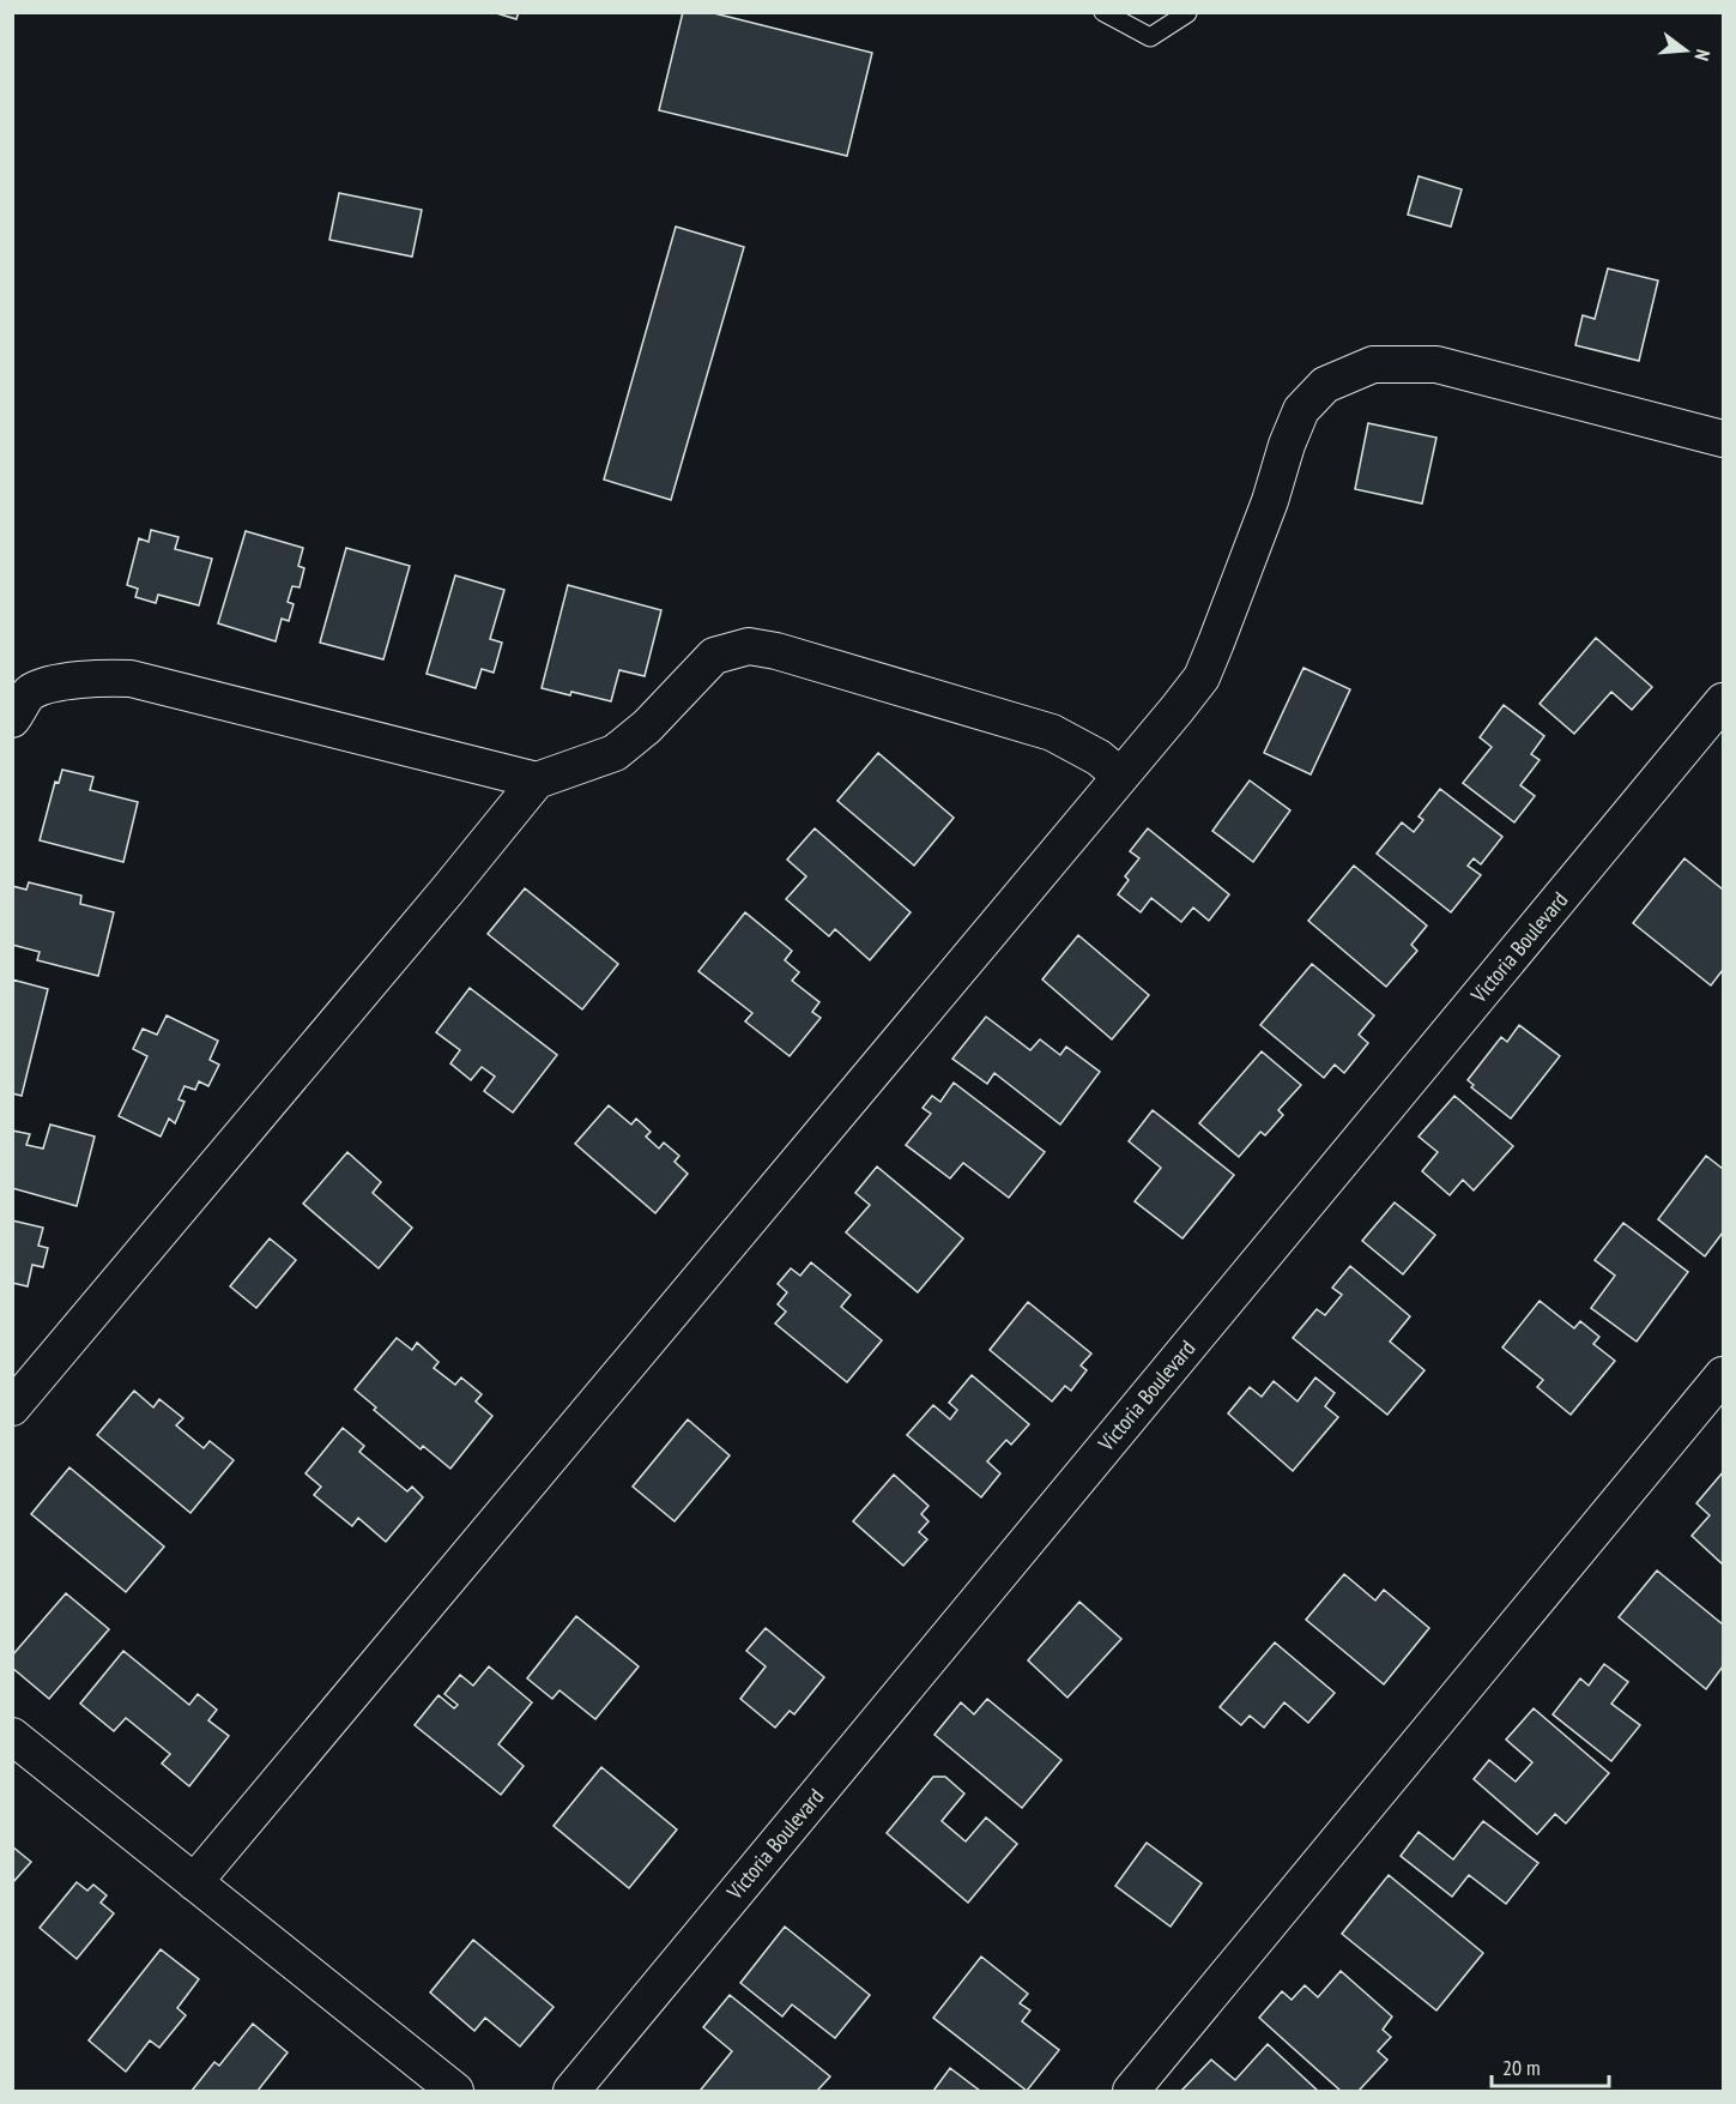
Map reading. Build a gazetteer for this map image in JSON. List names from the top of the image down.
{
  "streets": {
    "street": ["Victoria Boulevard"]
  },
  "scale_bar": "20 m",
  "north": "right"
}
